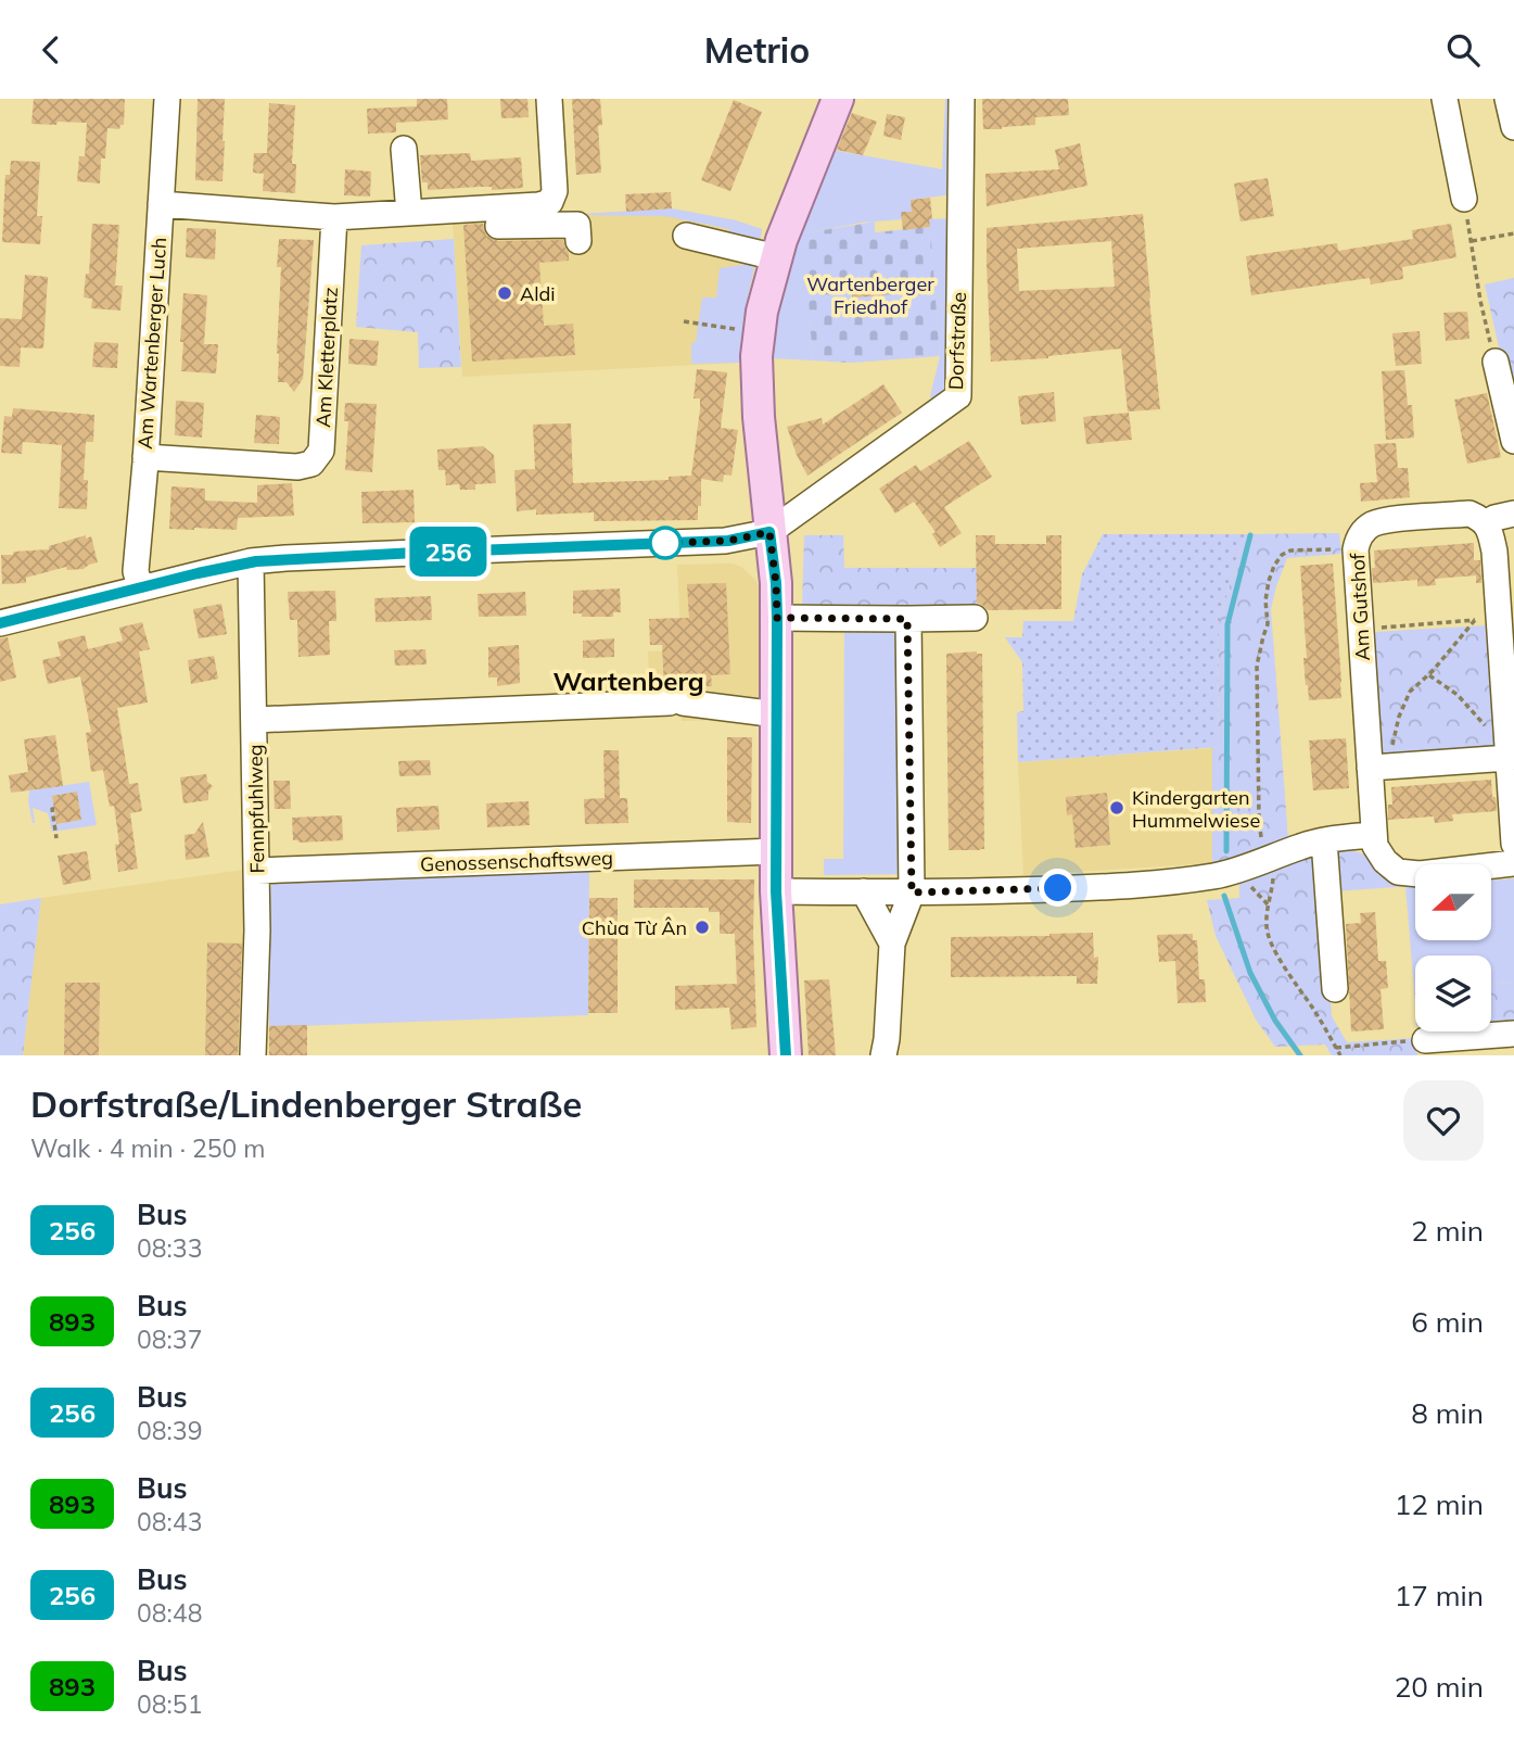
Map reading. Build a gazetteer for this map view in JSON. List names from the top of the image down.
{
  "streets": {
    "street": [
      "Dorfstraße",
      "Am Wartenberger Luch",
      "Am Kletterplatz",
      "Am Gutshof",
      "Fennpfuhlweg",
      "Genossenschaftsweg"
    ]
  },
  "crossings": [
    ["Am Wartenberger Luch", "Am Kletterplatz"],
    ["Fennpfuhlweg", "Genossenschaftsweg"]
  ],
  "districts": ["Wartenberg"],
  "parks": ["Wartenberger Friedhof"],
  "places": ["Aldi", "Kindergarten Hummelwiese", "Chùa Từ Ân"],
  "lines": ["bus line 256"],
  "north": "left",
  "page": {
    "header": "Metrio",
    "on_map": "256",
    "heading": ["Dorfstraße/Lindenberger Straße", "Walk · 4 min · 250 m"],
    "list": [
      {
        "mark": "256",
        "name": "Bus",
        "note": "08:33",
        "value": "2 min"
      },
      {
        "mark": "893",
        "name": "Bus",
        "note": "08:37",
        "value": "6 min"
      },
      {
        "mark": "256",
        "name": "Bus",
        "note": "08:39",
        "value": "8 min"
      },
      {
        "mark": "893",
        "name": "Bus",
        "note": "08:43",
        "value": "12 min"
      },
      {
        "mark": "256",
        "name": "Bus",
        "note": "08:48",
        "value": "17 min"
      },
      {
        "mark": "893",
        "name": "Bus",
        "note": "08:51",
        "value": "20 min"
      }
    ]
  }
}
